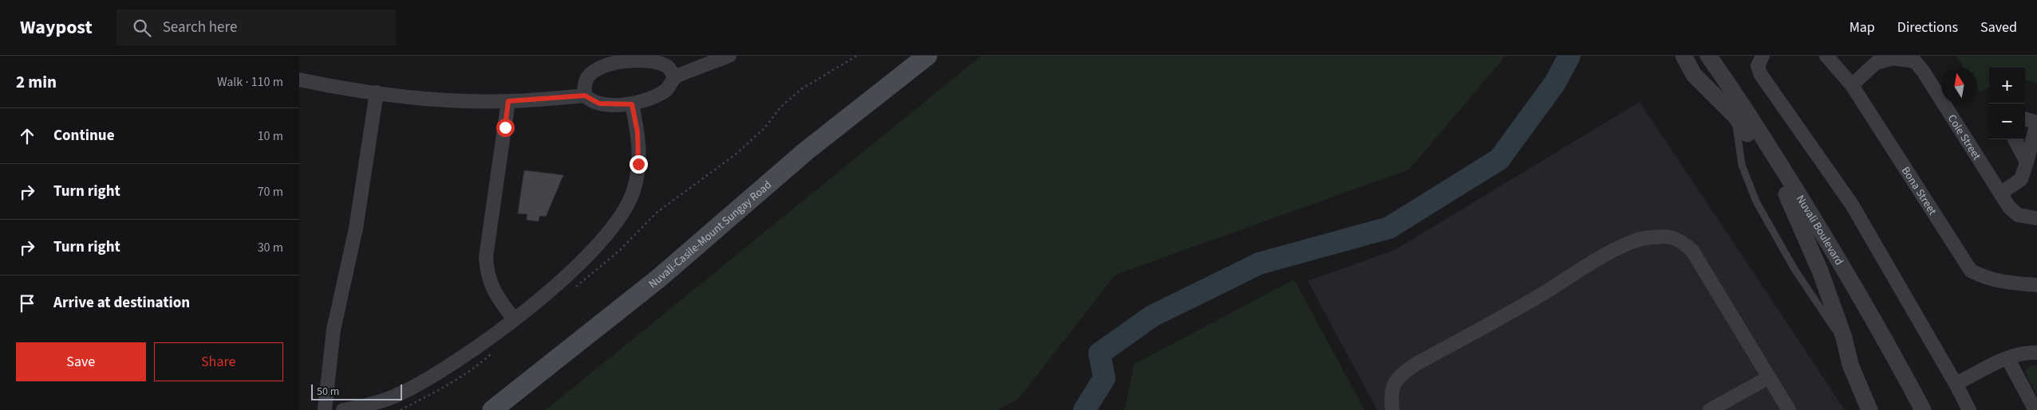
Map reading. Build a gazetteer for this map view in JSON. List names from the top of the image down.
{
  "streets": {
    "main road": ["Nuvali-Casile-Mount Sungay Road"],
    "street": ["Cole Street", "Bona Street", "Nuvali Boulevard"]
  },
  "crossings": [
    ["Cole Street", "Bona Street"]
  ],
  "scale_bar": "50 m",
  "north": "top",
  "page": {
    "header": "Waypost",
    "search": "Search here",
    "nav": ["Map", "Directions", "Saved"],
    "heading": ["2 min", "Walk · 110 m"],
    "map_buttons": ["+", "−"],
    "list": [
      ["Continue", "10 m"],
      ["Turn right", "70 m"],
      ["Turn right", "30 m"],
      "Arrive at destination"
    ],
    "buttons": ["Save", "Share"],
    "scale": "50 m"
  }
}
